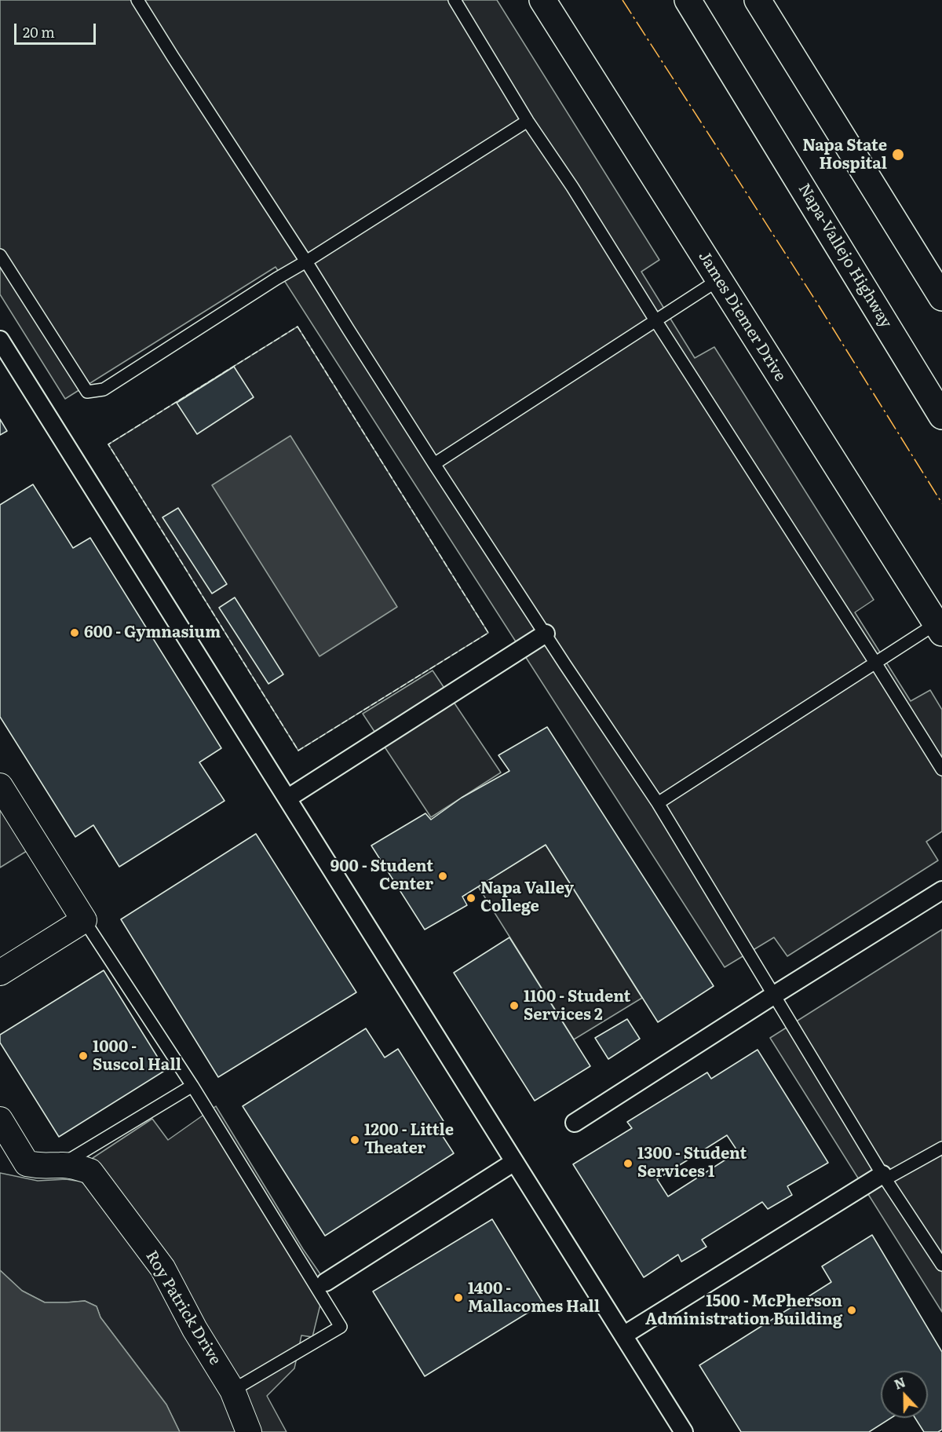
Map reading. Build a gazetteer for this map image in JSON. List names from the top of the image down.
{
  "streets": {
    "main road": ["Napa-Vallejo Highway", "James Diemer Drive"],
    "street": ["Roy Patrick Drive"]
  },
  "places": [
    "Napa State Hospital",
    "600 - Gymnasium",
    "900 - Student Center",
    "Napa Valley College",
    "1100 - Student Services 2",
    "1000 - Suscol Hall",
    "1200 - Little Theater",
    "1300 - Student Services 1",
    "1400 - Mallacomes Hall",
    "1500 - McPherson Administration Building"
  ],
  "scale_bar": "20 m",
  "north": "top"
}
